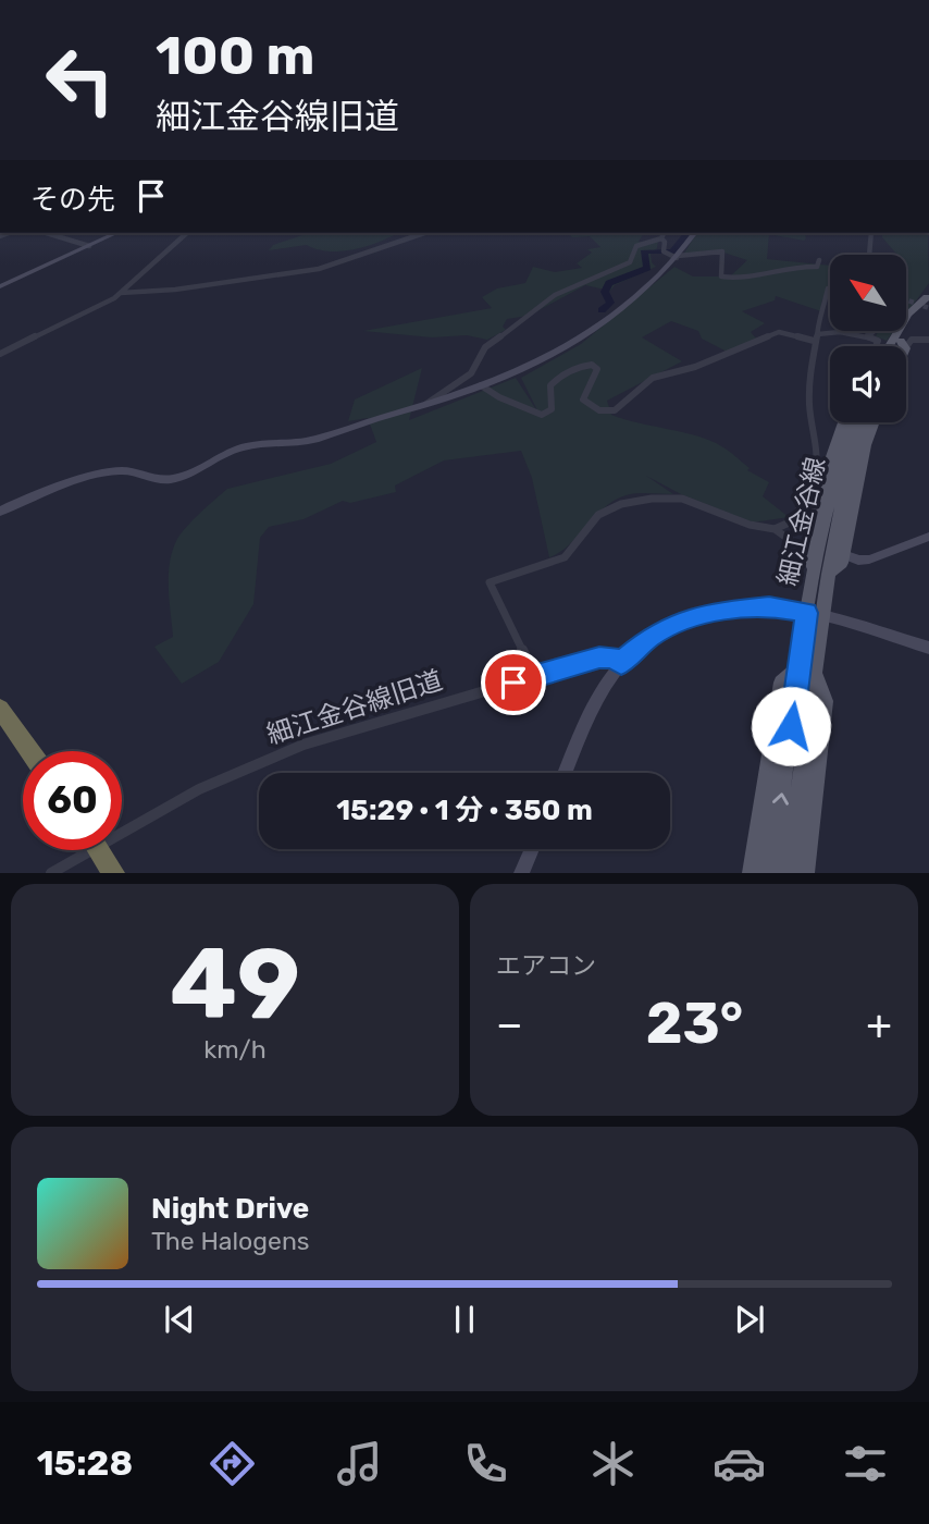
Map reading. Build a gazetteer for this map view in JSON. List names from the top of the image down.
{
  "streets": {
    "main road": ["細江金谷線"],
    "street": ["細江金谷線旧道"]
  },
  "north": "top left",
  "page": {
    "turn": ["100 m", "細江金谷線旧道"],
    "then": "その先",
    "limit": "60",
    "trip": "15:29 · 1 分 · 350 m",
    "tile": [
      ["49", "km/h"],
      "エアコン"
    ],
    "heat": ["−", "23°", "+"],
    "song": ["Night Drive", "The Halogens"],
    "tabs": "15:28"
  }
}
